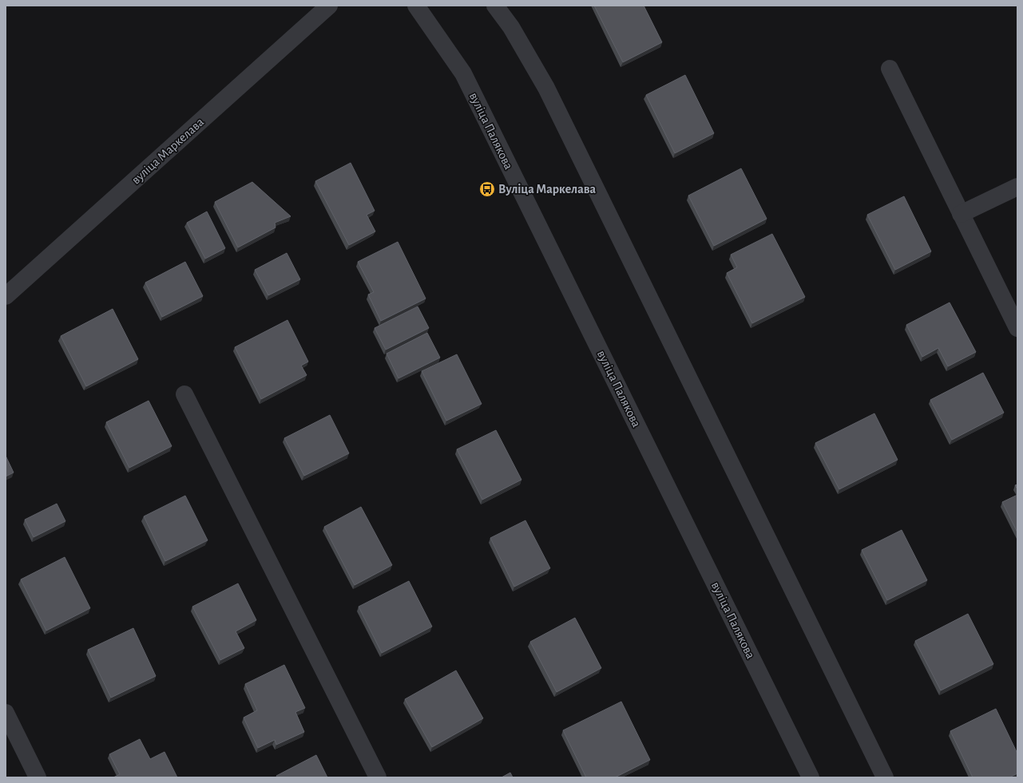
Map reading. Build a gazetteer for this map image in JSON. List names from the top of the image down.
{
  "streets": {
    "street": ["вуліца Палякова", "вуліца Маркелава"]
  },
  "places": {
    "bus stop": ["Вуліца Маркелава"]
  }
}
